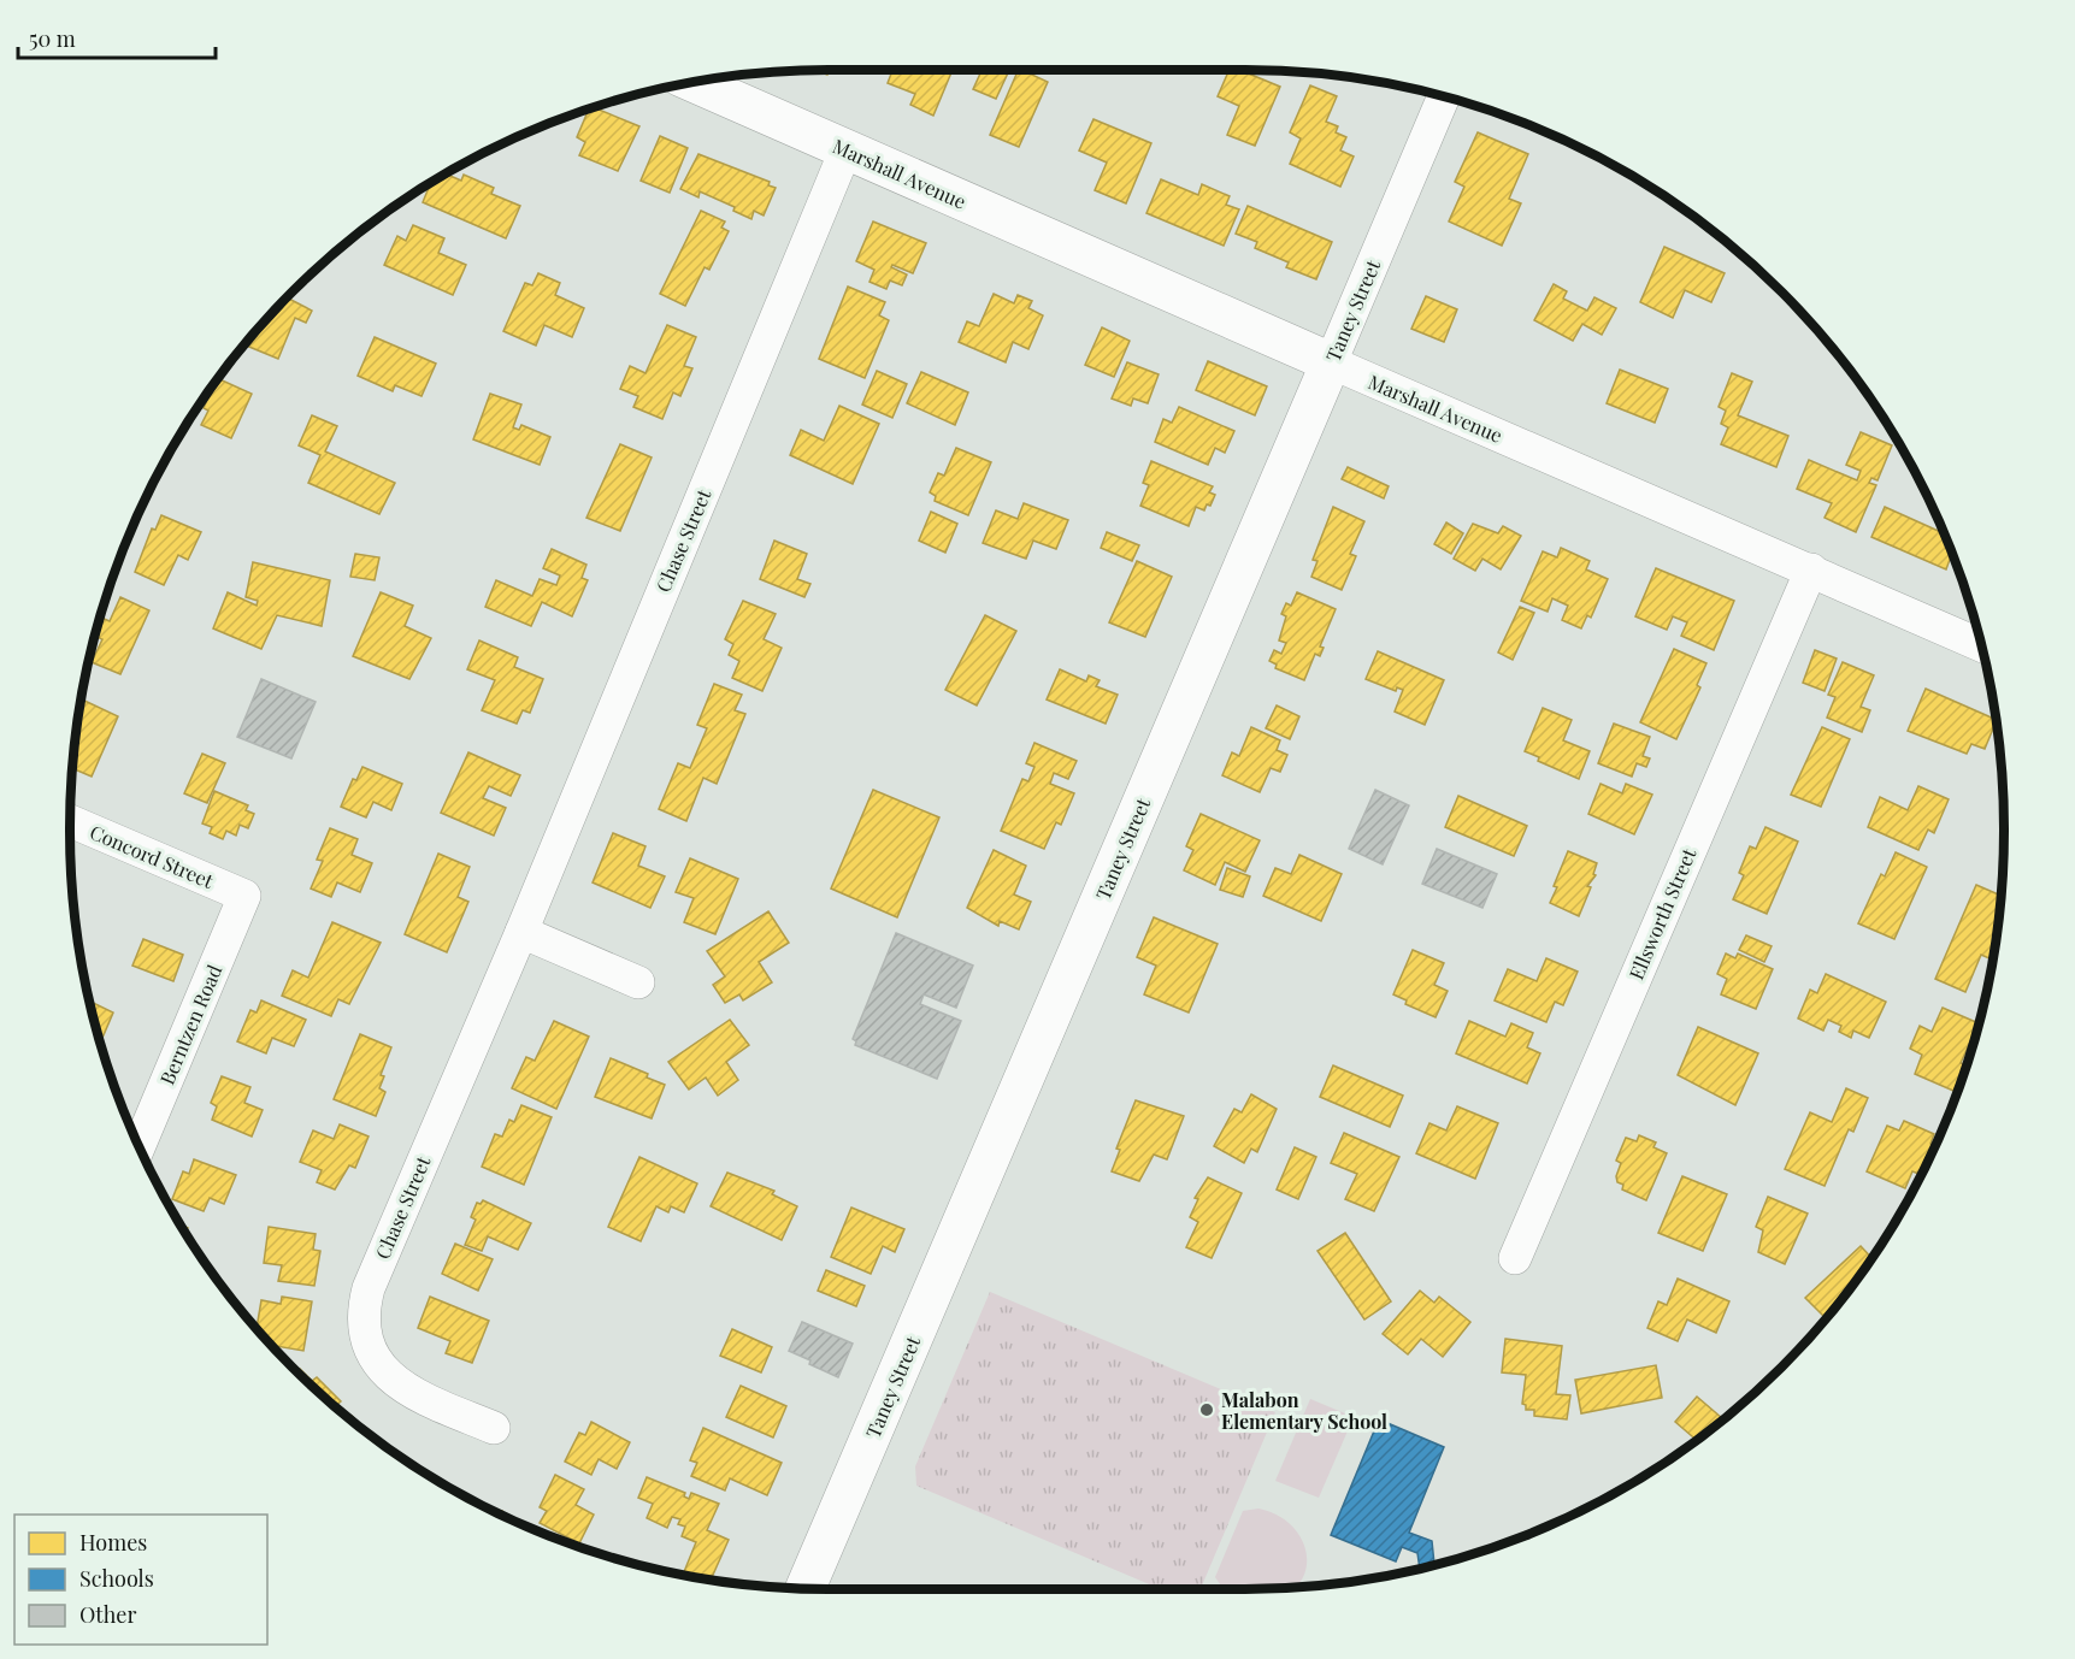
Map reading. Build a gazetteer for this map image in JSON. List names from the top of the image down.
{
  "streets": {
    "street": [
      "Marshall Avenue",
      "Taney Street",
      "Chase Street",
      "Concord Street",
      "Ellsworth Street",
      "Berntzen Road"
    ]
  },
  "crossings": [
    ["Marshall Avenue", "Taney Street"],
    ["Marshall Avenue", "Chase Street"],
    ["Marshall Avenue", "Ellsworth Street"],
    ["Concord Street", "Berntzen Road"]
  ],
  "places": ["Malabon Elementary School"],
  "legend": ["Homes", "Schools", "Other"],
  "scale_bar": "50 m"
}
